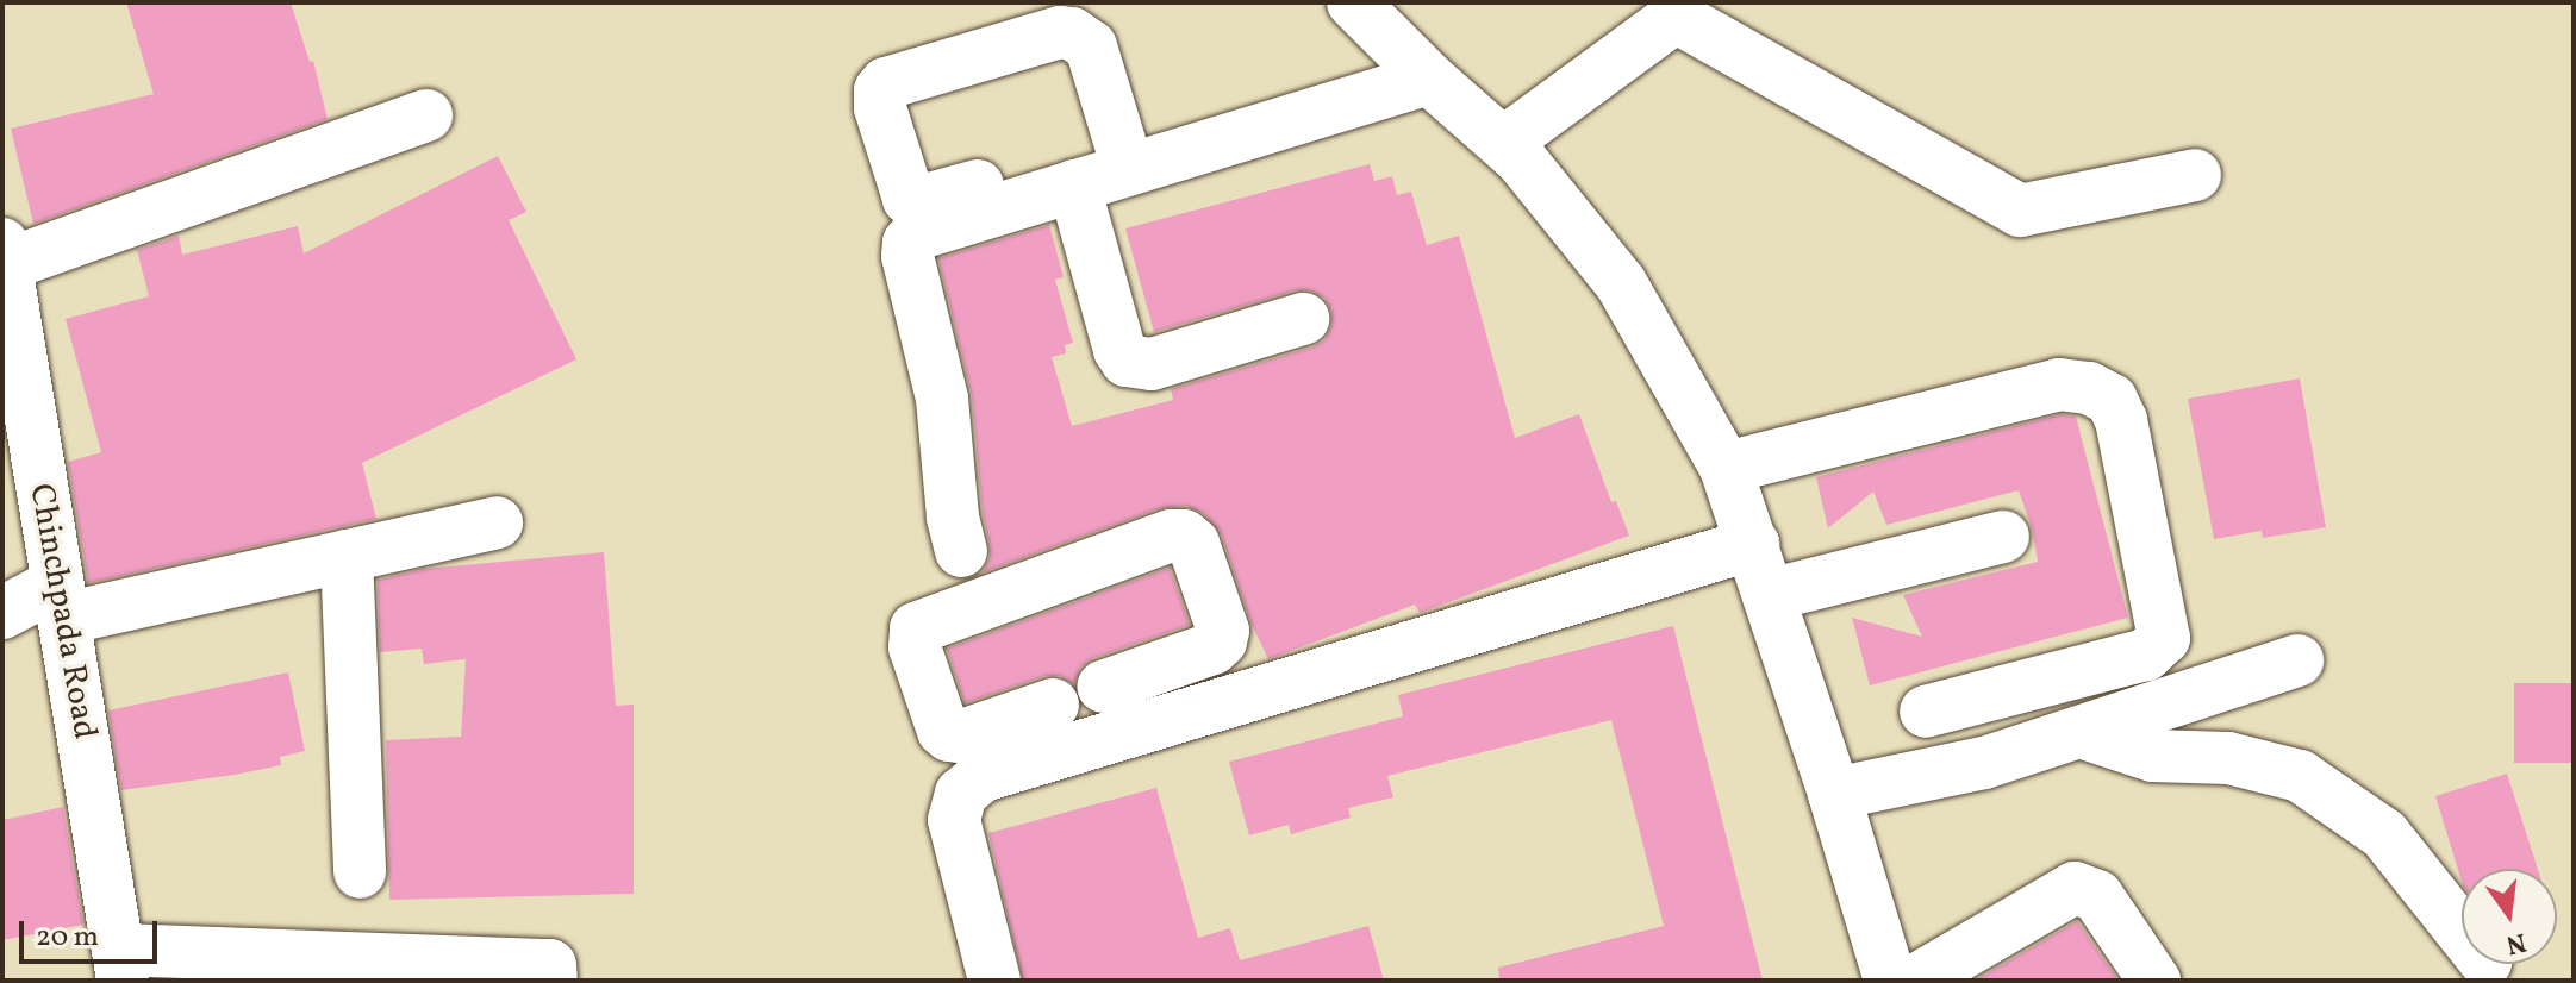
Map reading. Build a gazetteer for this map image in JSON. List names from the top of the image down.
{
  "streets": {
    "street": ["Chinchpada Road"]
  },
  "scale_bar": "20 m",
  "north": "bottom"
}
